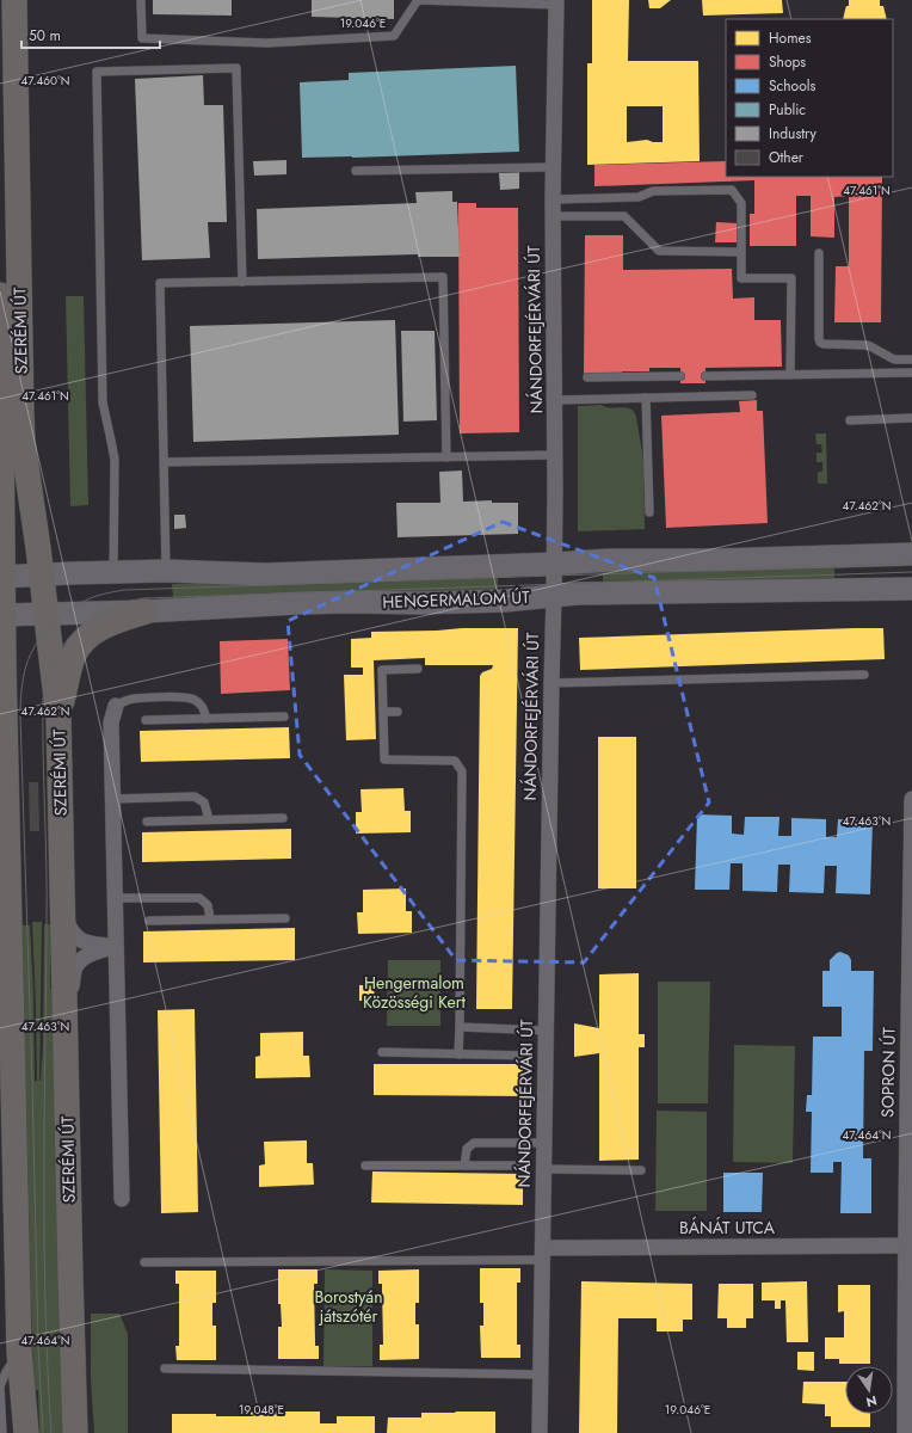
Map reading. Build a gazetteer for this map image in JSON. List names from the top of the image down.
{
  "streets": {
    "main road": ["SZERÉMI ÚT", "HENGERMALOM ÚT"],
    "street": ["NÁNDORFEJÉRVÁRI ÚT", "SOPRON ÚT", "BÁNÁT UTCA"]
  },
  "crossings": [
    ["NÁNDORFEJÉRVÁRI ÚT", "HENGERMALOM ÚT"],
    ["NÁNDORFEJÉRVÁRI ÚT", "BÁNÁT UTCA"],
    ["SZERÉMI ÚT", "HENGERMALOM ÚT"],
    ["SOPRON ÚT", "BÁNÁT UTCA"]
  ],
  "parks": ["Hengermalom Közösségi Kert", "Borostyán játszótér"],
  "legend": [
    "Homes",
    "Shops",
    "Schools",
    "Public",
    "Industry",
    "Other"
  ],
  "scale_bar": "50 m",
  "north": "bottom",
  "coordinates": [
    "19.046°E",
    "47.460°N",
    "47.461°N",
    "47.462°N",
    "47.463°N",
    "47.464°N",
    "19.048°E"
  ]
}
